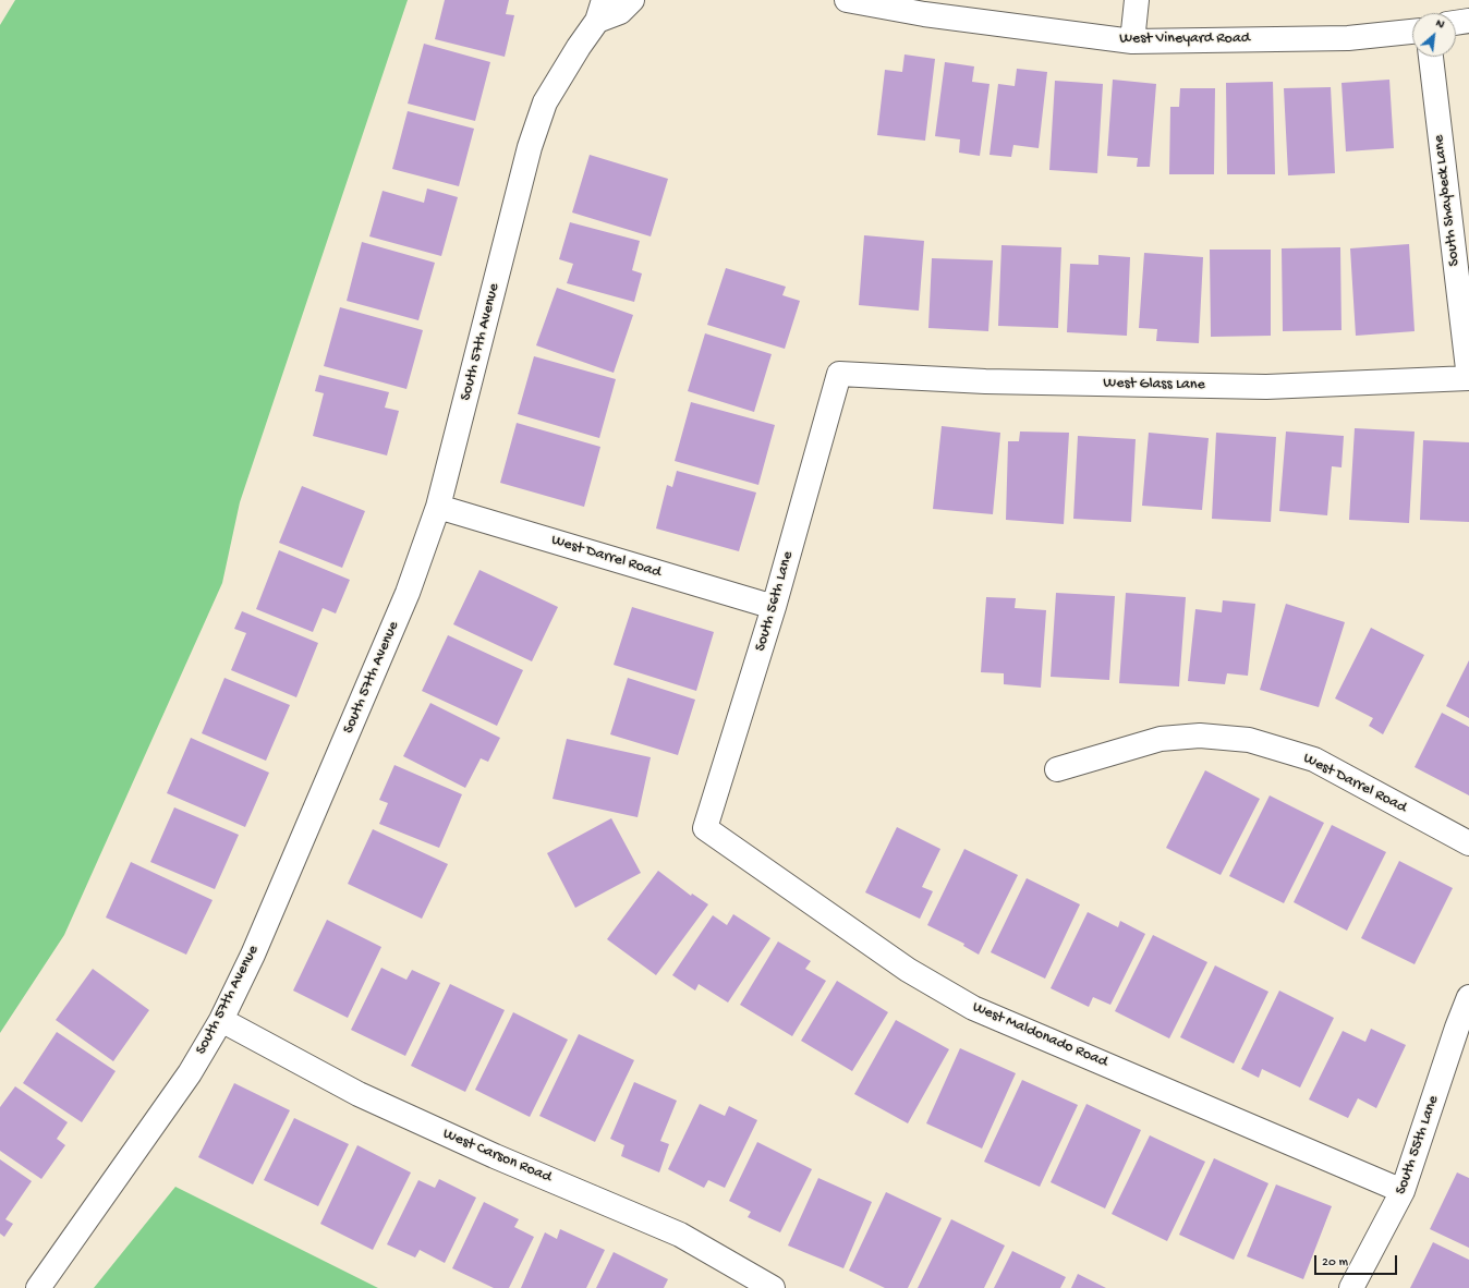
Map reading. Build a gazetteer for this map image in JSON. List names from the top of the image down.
{
  "streets": {
    "street": [
      "West Vineyard Road",
      "South Shaybeck Lane",
      "South 57th Avenue",
      "West Glass Lane",
      "West Darrel Road",
      "South 56th Lane",
      "West Maldonado Road",
      "South 55th Lane",
      "West Carson Road"
    ]
  },
  "crossings": [
    ["South Shaybeck Lane", "West Glass Lane"],
    ["South 57th Avenue", "West Darrel Road"],
    ["South 57th Avenue", "West Carson Road"],
    ["West Glass Lane", "South 56th Lane"],
    ["West Darrel Road", "South 56th Lane"],
    ["South 56th Lane", "West Maldonado Road"],
    ["West Maldonado Road", "South 55th Lane"]
  ],
  "scale_bar": "20 m",
  "north": "top right"
}
